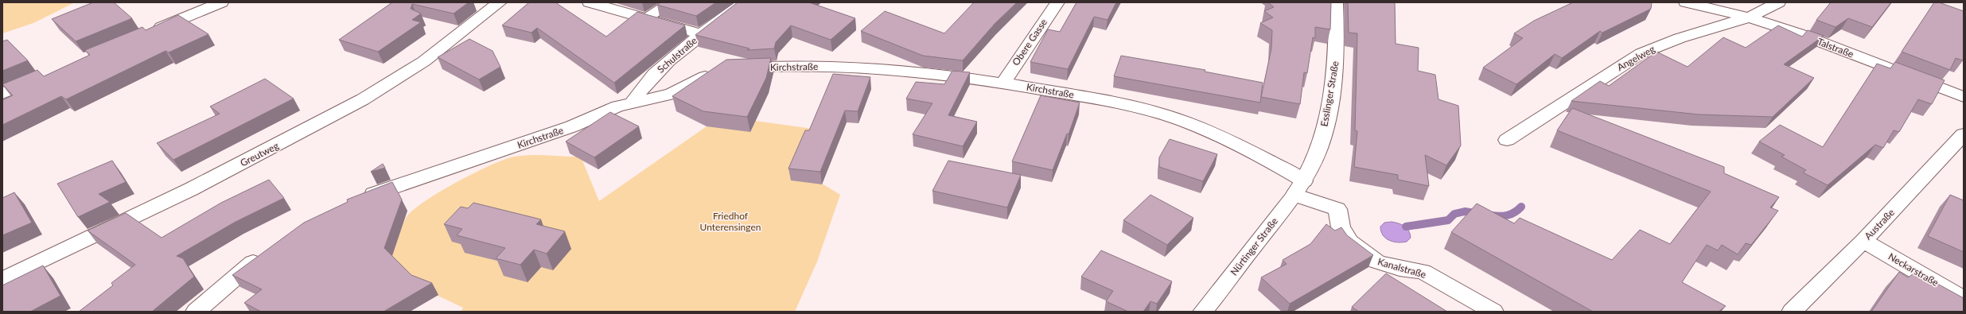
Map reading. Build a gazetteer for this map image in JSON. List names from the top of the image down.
{
  "streets": {
    "street": [
      "Obere Gasse",
      "Talstraße",
      "Schulstraße",
      "Angelweg",
      "Kirchstraße",
      "Esslinger Straße",
      "Greutweg",
      "Austraße",
      "Nürtinger Straße",
      "Kanalstraße",
      "Neckarstraße"
    ]
  },
  "crossings": [
    ["Obere Gasse", "Kirchstraße"],
    ["Talstraße", "Angelweg"],
    ["Schulstraße", "Kirchstraße"],
    ["Kirchstraße", "Esslinger Straße"],
    ["Kirchstraße", "Nürtinger Straße"],
    ["Kirchstraße", "Kanalstraße"],
    ["Esslinger Straße", "Nürtinger Straße"],
    ["Esslinger Straße", "Kanalstraße"],
    ["Austraße", "Neckarstraße"],
    ["Nürtinger Straße", "Kanalstraße"]
  ],
  "parks": ["Friedhof Unterensingen"]
}
